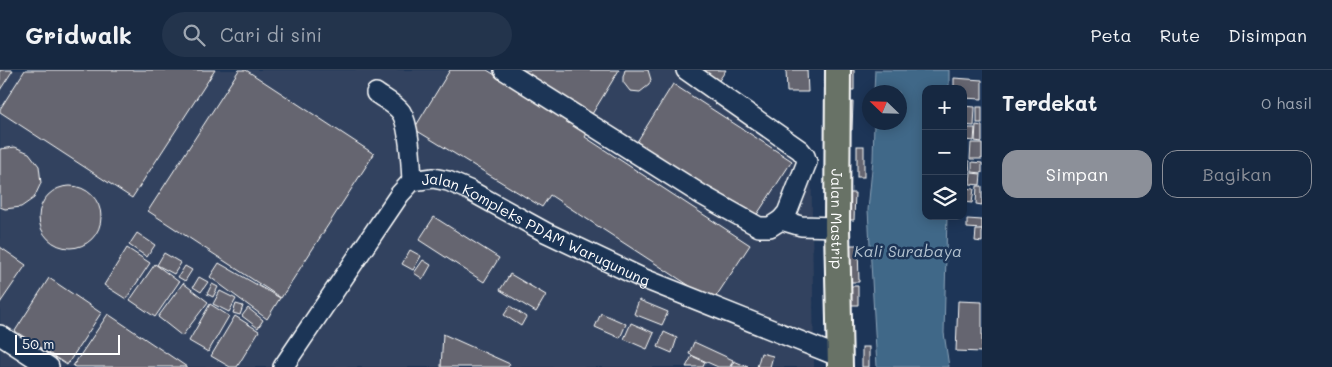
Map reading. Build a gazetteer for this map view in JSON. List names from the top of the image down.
{
  "streets": {
    "main road": ["Jalan Mastrip"],
    "street": ["Jalan Kompleks PDAM Warugunung"]
  },
  "crossings": [
    ["Jalan Mastrip", "Jalan Kompleks PDAM Warugunung"]
  ],
  "water": ["Kali Surabaya"],
  "scale_bar": "50 m",
  "north": "top left",
  "page": {
    "header": "Gridwalk",
    "search": "Cari di sini",
    "nav": ["Peta", "Rute", "Disimpan"],
    "heading": ["Terdekat", "0 hasil"],
    "map_buttons": ["+", "−"],
    "buttons": ["Simpan", "Bagikan"],
    "scale": "50 m"
  }
}
